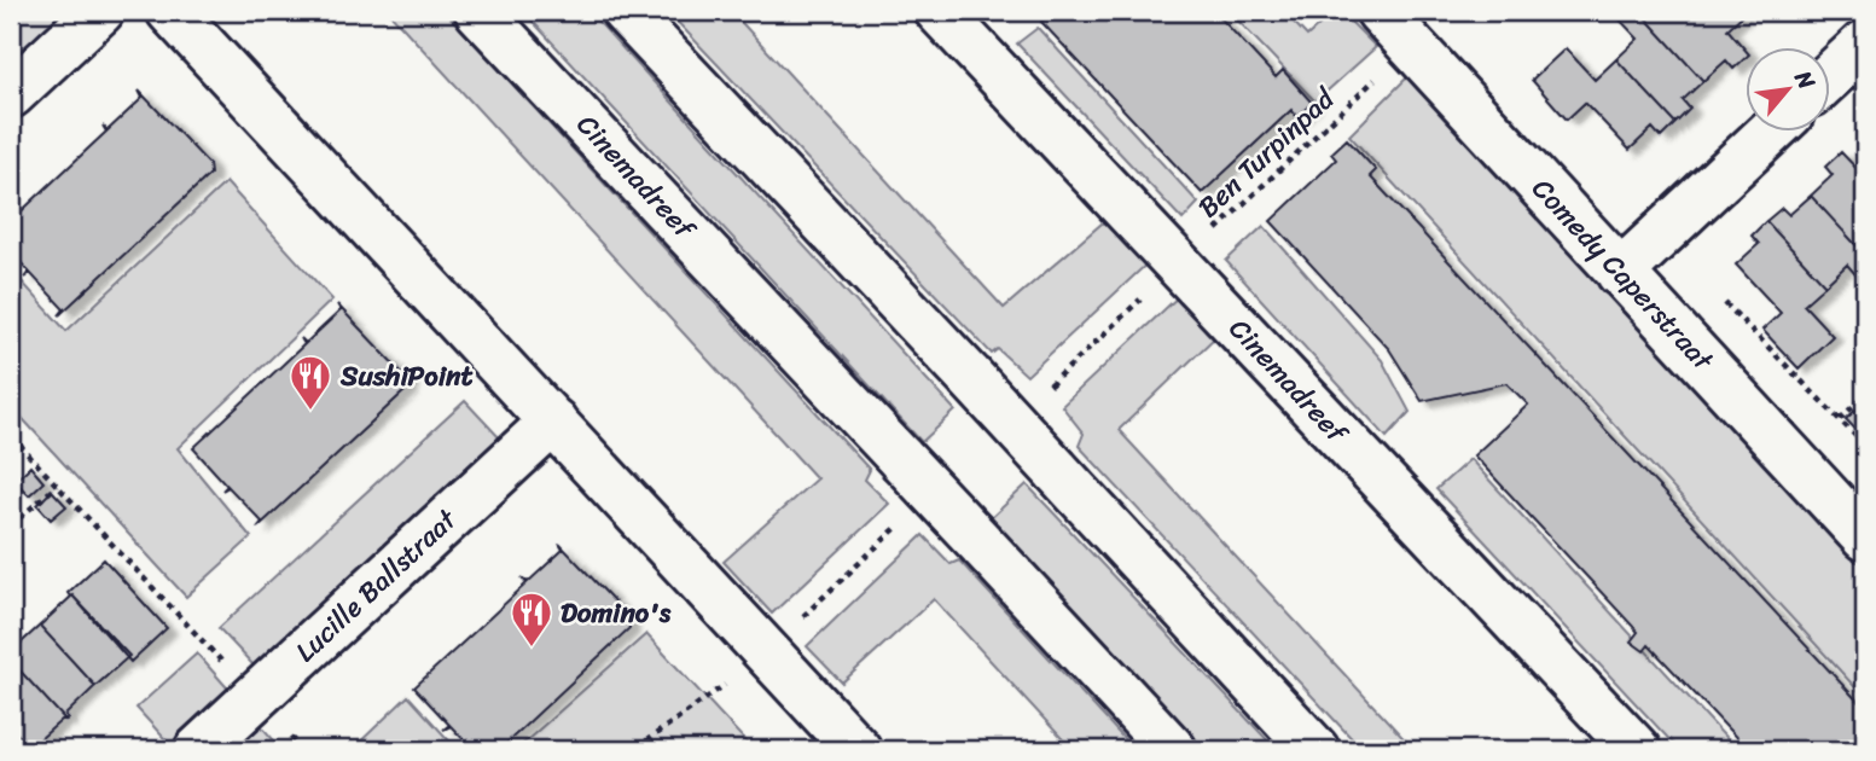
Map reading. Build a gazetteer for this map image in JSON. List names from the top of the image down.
{
  "streets": {
    "street": ["Cinemadreef", "Comedy Caperstraat", "Lucille Ballstraat"],
    "path": ["Ben Turpinpad"]
  },
  "crossings": [
    ["Ben Turpinpad", "Cinemadreef"],
    ["Ben Turpinpad", "Comedy Caperstraat"]
  ],
  "places": {
    "restaurant": ["SushiPoint", "Domino's"]
  },
  "north": "top right"
}
